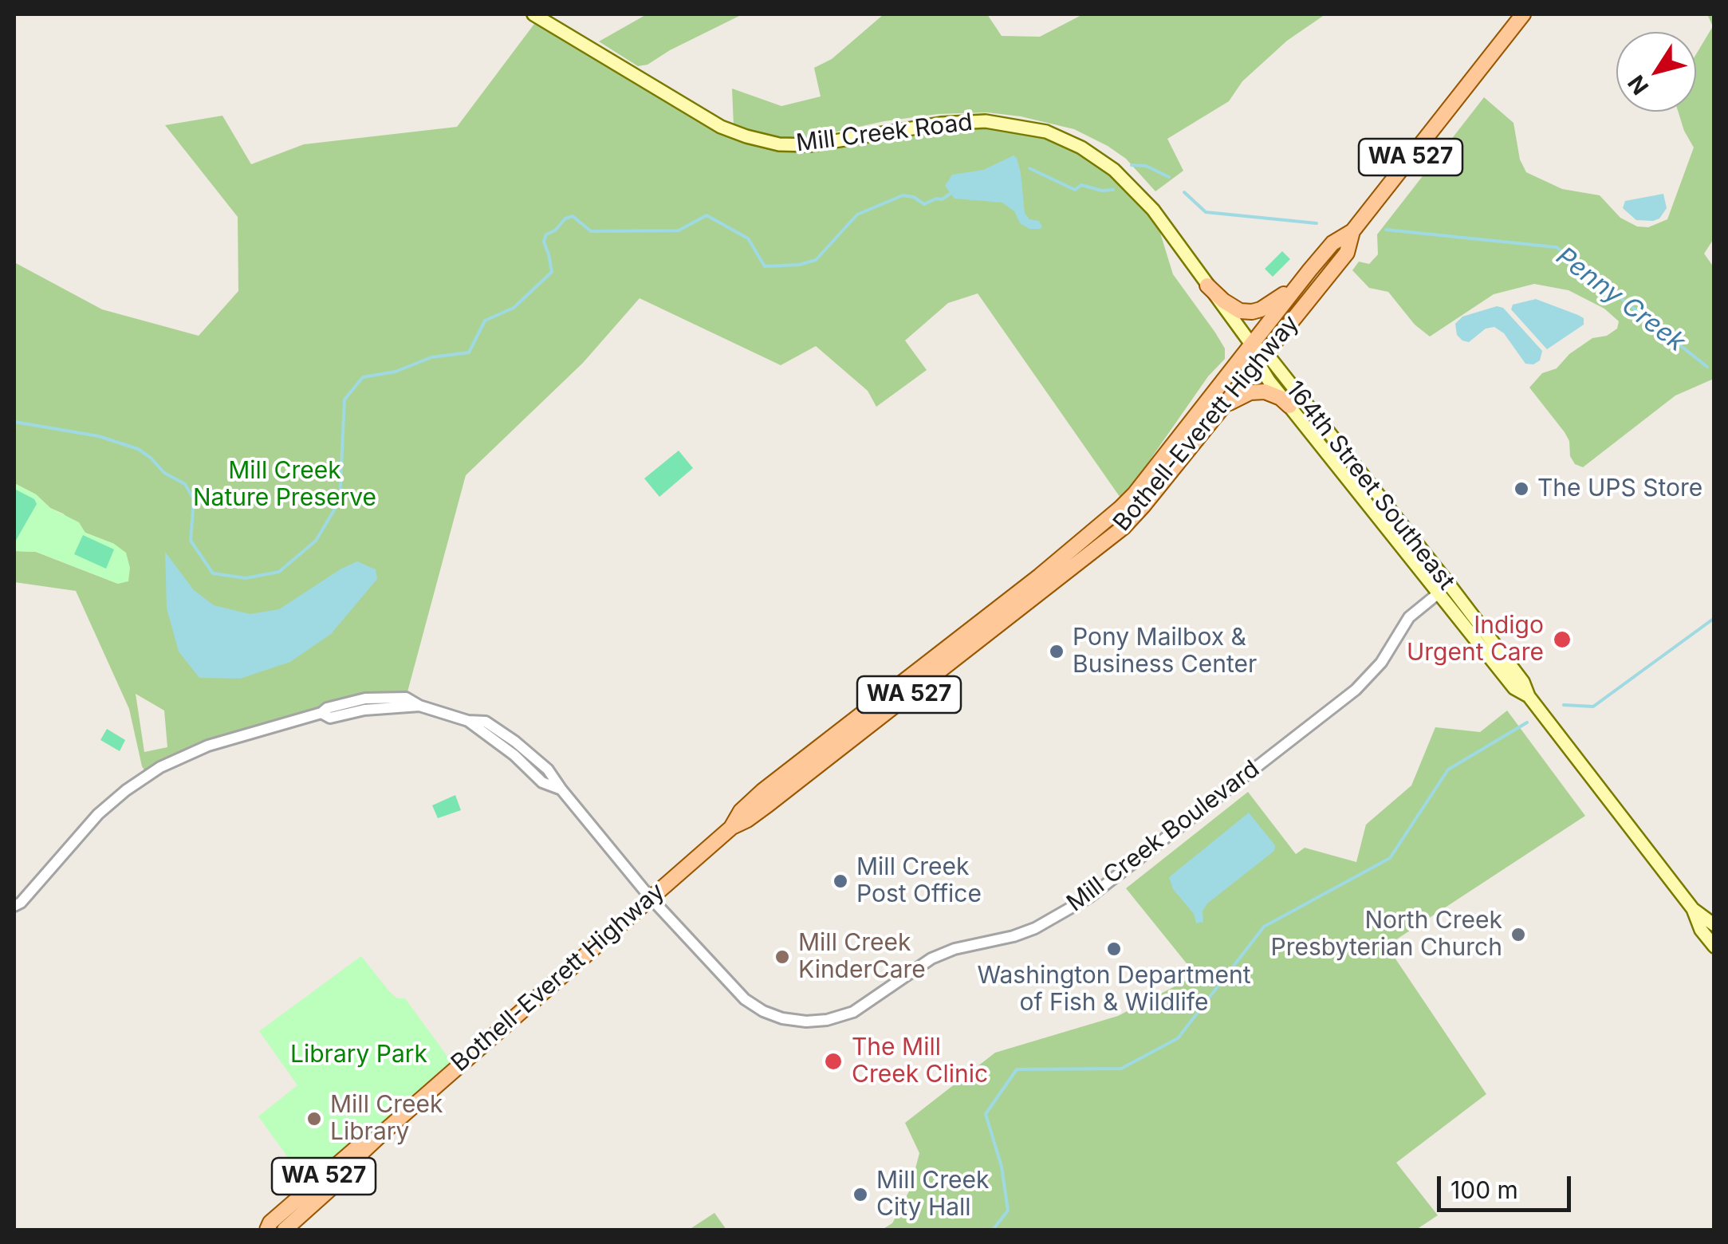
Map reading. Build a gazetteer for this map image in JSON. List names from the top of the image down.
{
  "streets": {
    "main road": [
      "Mill Creek Road",
      "WA 527",
      "Bothell-Everett Highway",
      "164th Street Southeast"
    ],
    "street": ["Mill Creek Boulevard"]
  },
  "crossings": [
    ["Mill Creek Road", "Bothell-Everett Highway"],
    ["Mill Creek Road", "164th Street Southeast"],
    ["Bothell-Everett Highway", "164th Street Southeast"],
    ["Bothell-Everett Highway", "Mill Creek Boulevard"],
    ["164th Street Southeast", "Mill Creek Boulevard"]
  ],
  "water": ["Penny Creek"],
  "parks": ["Mill Creek Nature Preserve", "Library Park"],
  "places": [
    "The UPS Store",
    "Indigo Urgent Care",
    "Pony Mailbox & Business Center",
    "Mill Creek Post Office",
    "North Creek Presbyterian Church",
    "Washington Department of Fish & Wildlife",
    "Mill Creek KinderCare",
    "The Mill Creek Clinic",
    "Mill Creek Library",
    "Mill Creek City Hall"
  ],
  "scale_bar": "100 m",
  "north": "bottom left"
}
